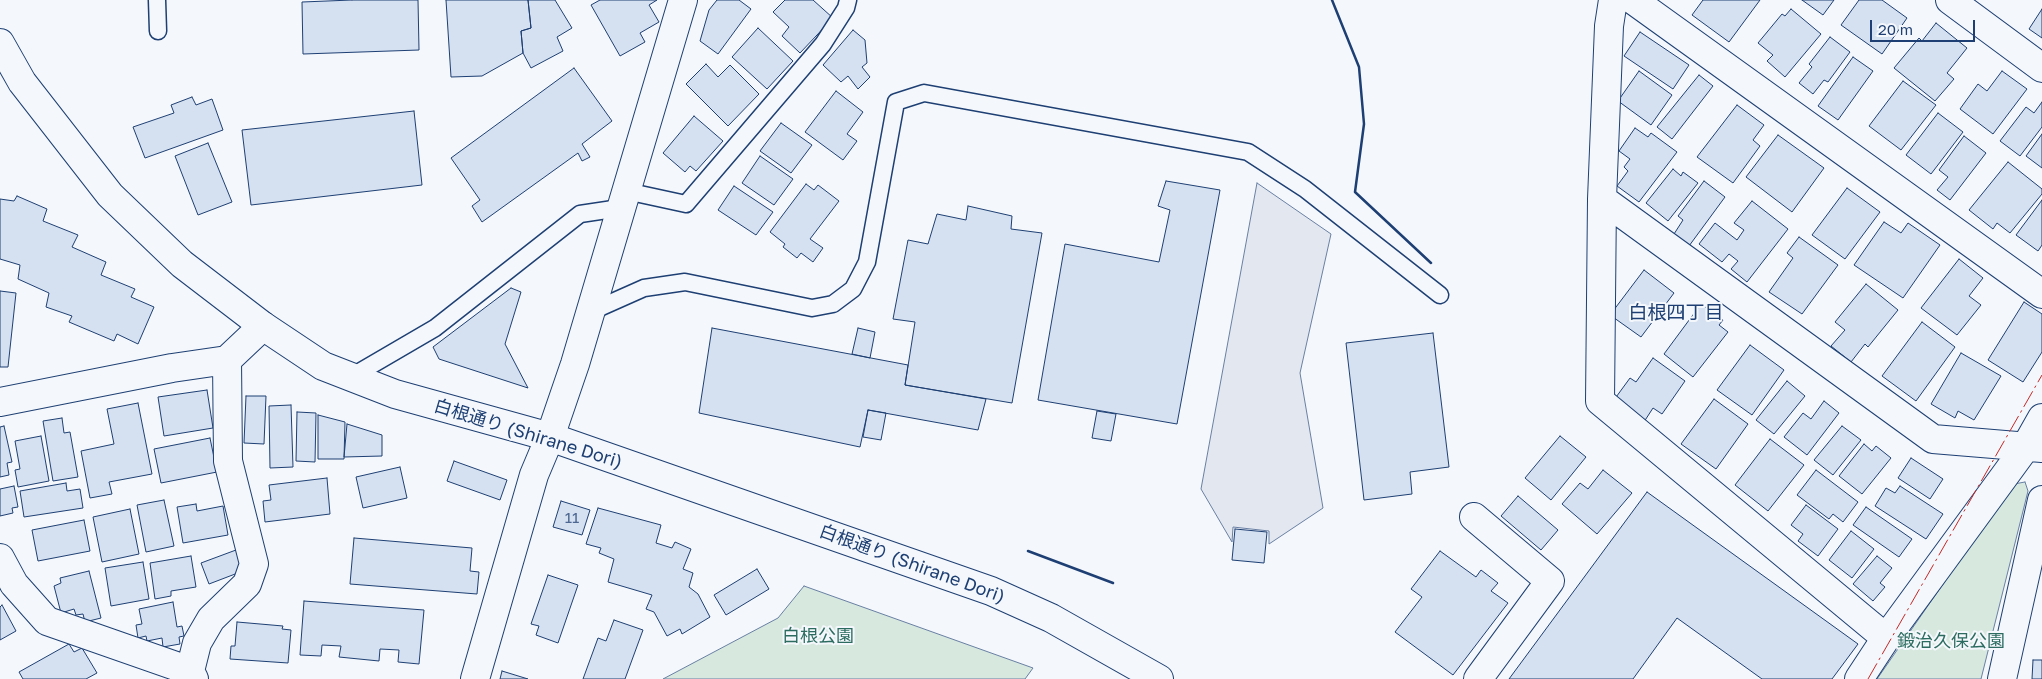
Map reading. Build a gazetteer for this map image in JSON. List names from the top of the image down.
{
  "streets": {
    "street": ["白根通り (Shirane Dori)"]
  },
  "districts": ["白根四丁目"],
  "parks": ["白根公園", "鍛治久保公園"],
  "house_numbers": ["11"],
  "scale_bar": "20 m"
}
